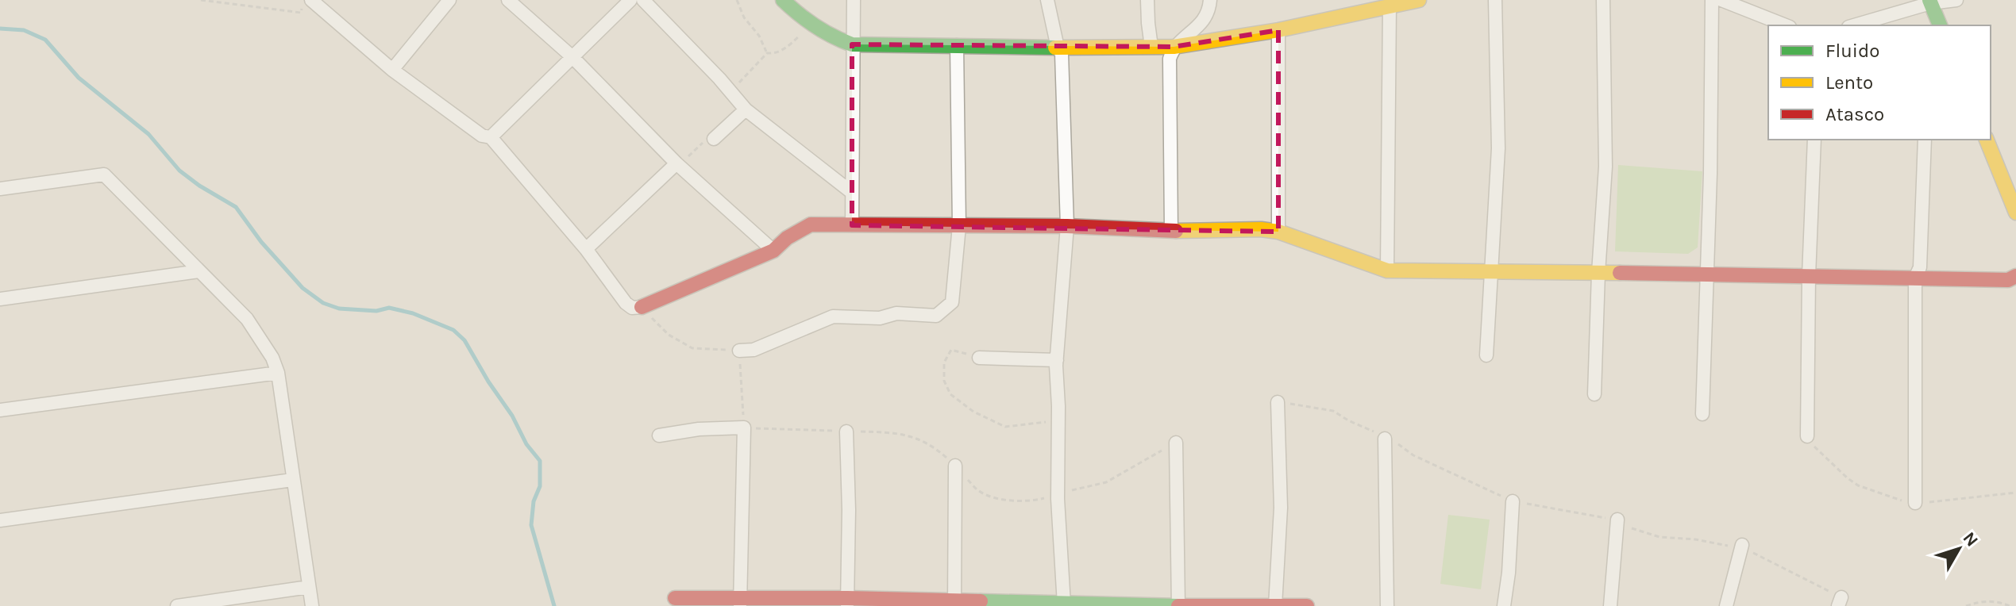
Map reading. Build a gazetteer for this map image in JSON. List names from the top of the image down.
{
  "legend": ["Fluido", "Lento", "Atasco"],
  "north": "top right"
}
